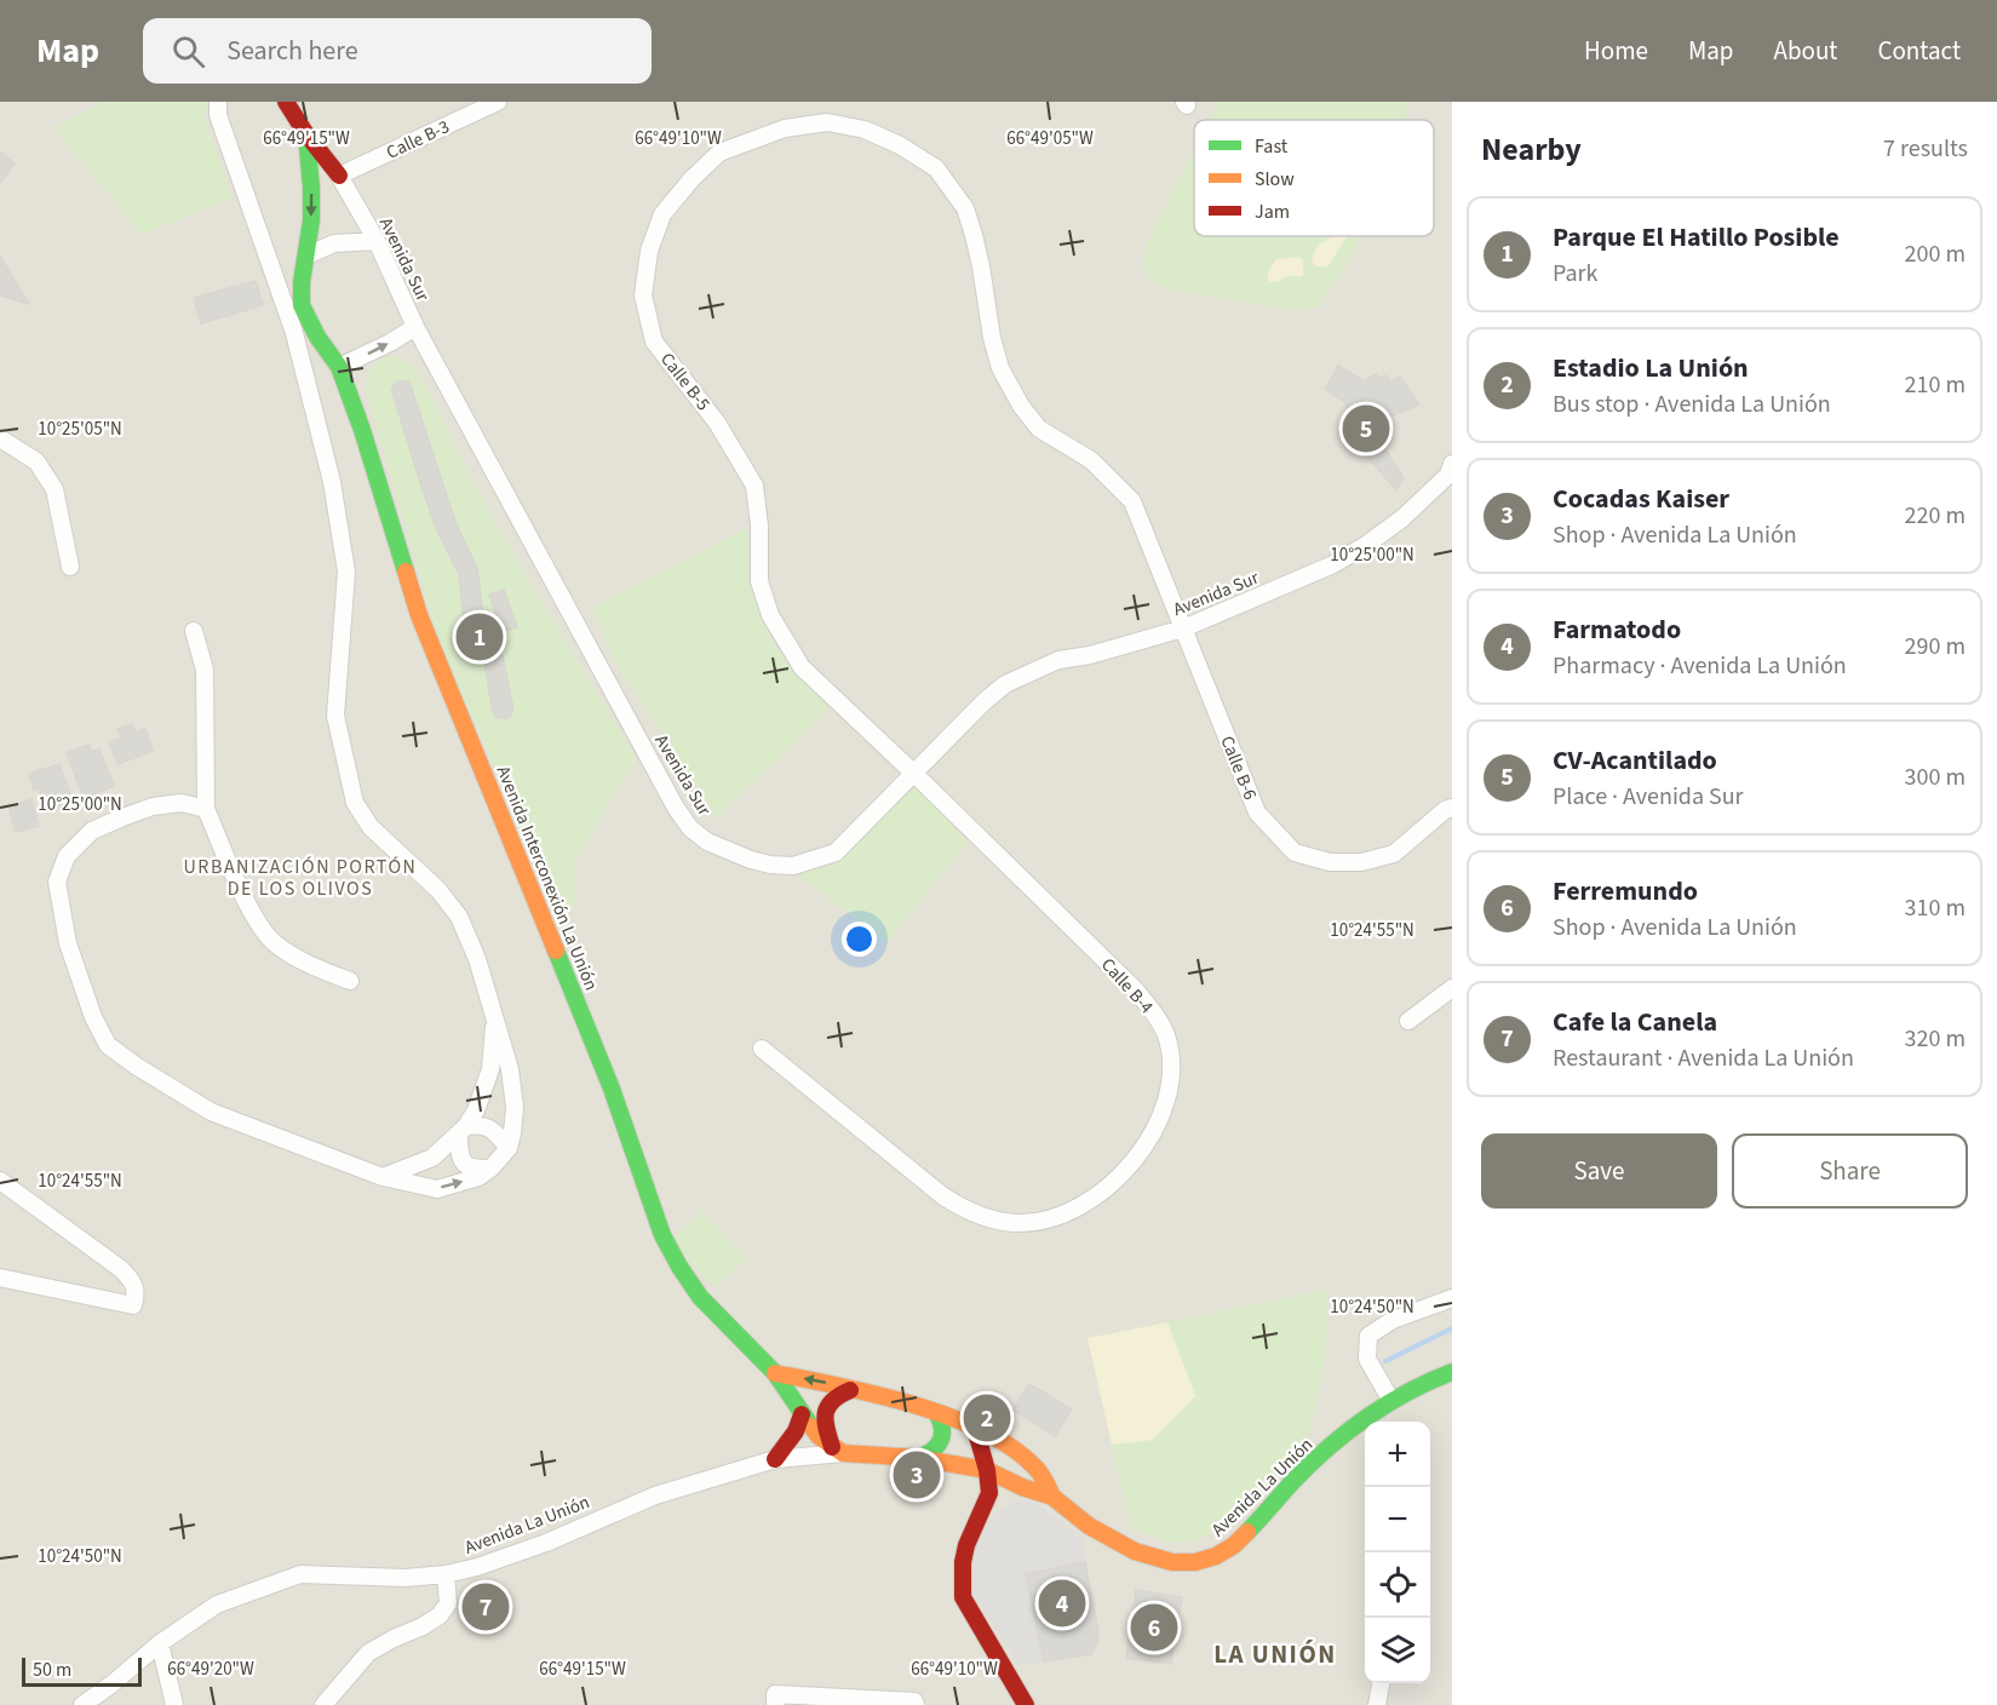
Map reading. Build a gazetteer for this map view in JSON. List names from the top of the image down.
{
  "streets": {
    "street": [
      "Calle B-3",
      "Avenida Sur",
      "Calle B-5",
      "Calle B-6",
      "Avenida Interconexión La Unión",
      "Calle B-4",
      "Avenida La Unión"
    ]
  },
  "crossings": [
    ["Calle B-3", "Avenida Sur"],
    ["Avenida Sur", "Calle B-5"],
    ["Avenida Sur", "Calle B-6"],
    ["Avenida Sur", "Avenida Interconexión La Unión"],
    ["Avenida Sur", "Calle B-4"],
    ["Calle B-5", "Calle B-6"],
    ["Calle B-5", "Calle B-4"],
    ["Avenida Interconexión La Unión", "Avenida La Unión"]
  ],
  "districts": ["URBANIZACIÓN PORTÓN DE LOS OLIVOS", "LA UNIÓN"],
  "legend": ["Fast", "Slow", "Jam"],
  "scale_bar": "50 m",
  "page": {
    "header": "Map",
    "search": "Search here",
    "nav": [
      "Home",
      "Map",
      "About",
      "Contact"
    ],
    "heading": ["Nearby", "7 results"],
    "list": [
      {
        "mark": "1",
        "name": "Parque El Hatillo Posible",
        "note": "Park",
        "value": "200 m"
      },
      {
        "mark": "2",
        "name": "Estadio La Unión",
        "note": "Bus stop · Avenida La Unión",
        "value": "210 m"
      },
      {
        "mark": "3",
        "name": "Cocadas Kaiser",
        "note": "Shop · Avenida La Unión",
        "value": "220 m"
      },
      {
        "mark": "4",
        "name": "Farmatodo",
        "note": "Pharmacy · Avenida La Unión",
        "value": "290 m"
      },
      {
        "mark": "5",
        "name": "CV-Acantilado",
        "note": "Place · Avenida Sur",
        "value": "300 m"
      },
      {
        "mark": "6",
        "name": "Ferremundo",
        "note": "Shop · Avenida La Unión",
        "value": "310 m"
      },
      {
        "mark": "7",
        "name": "Cafe la Canela",
        "note": "Restaurant · Avenida La Unión",
        "value": "320 m"
      }
    ],
    "pins": [
      "5",
      "1",
      "2",
      "3",
      "4",
      "7",
      "6"
    ],
    "buttons": ["Save", "Share"],
    "map_buttons": ["+", "−"],
    "scale": "50 m"
  },
  "coordinates": [
    "66°49'15\"W",
    "66°49'10\"W",
    "66°49'05\"W",
    "10°25'05\"N",
    "10°25'00\"N",
    "10°24'55\"N",
    "10°24'50\"N",
    "66°49'20\"W"
  ]
}
